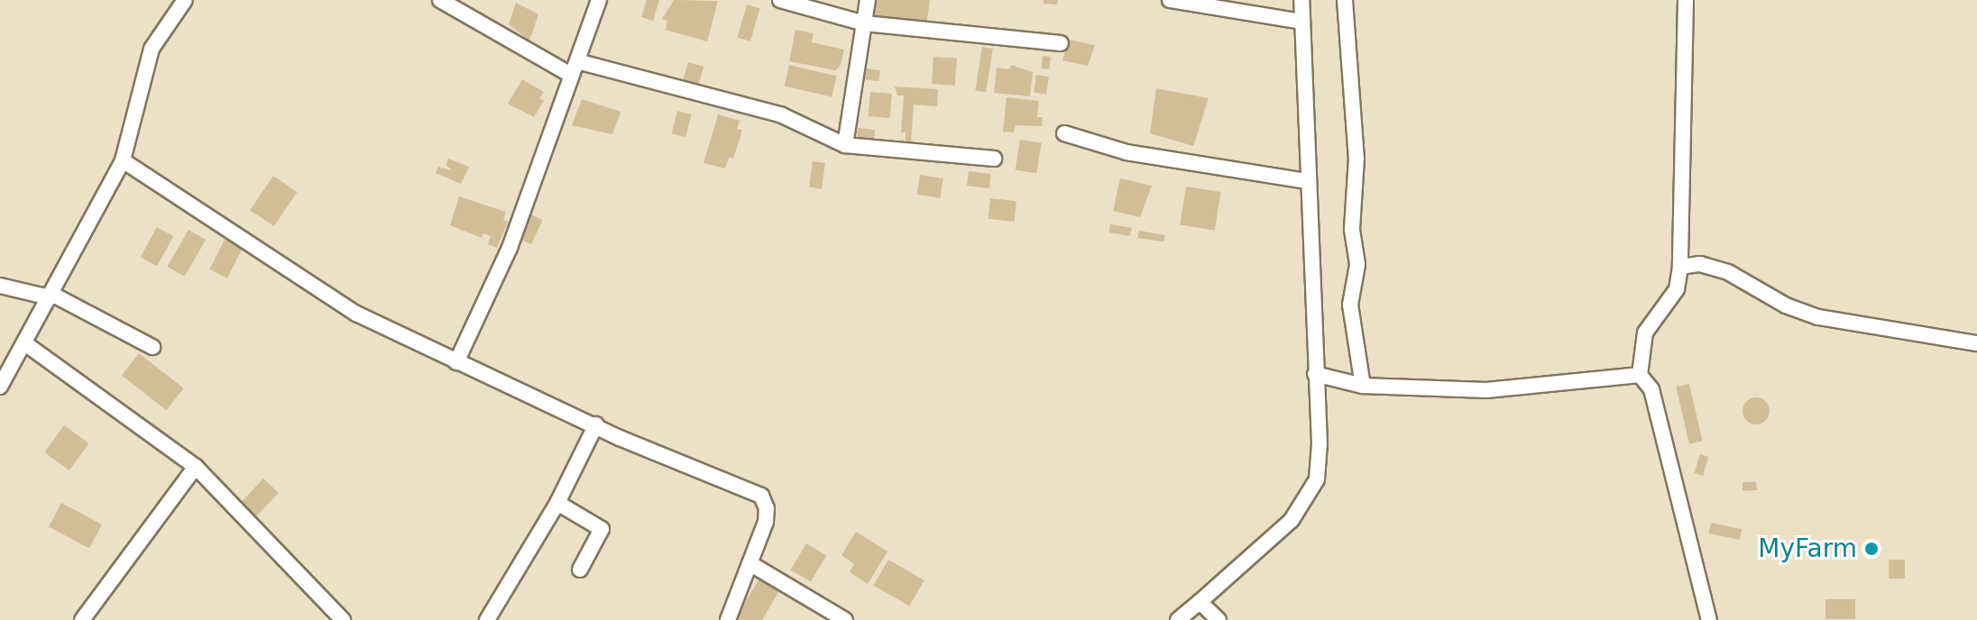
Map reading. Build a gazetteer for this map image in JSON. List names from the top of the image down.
{
  "places": ["MyFarm"]
}
